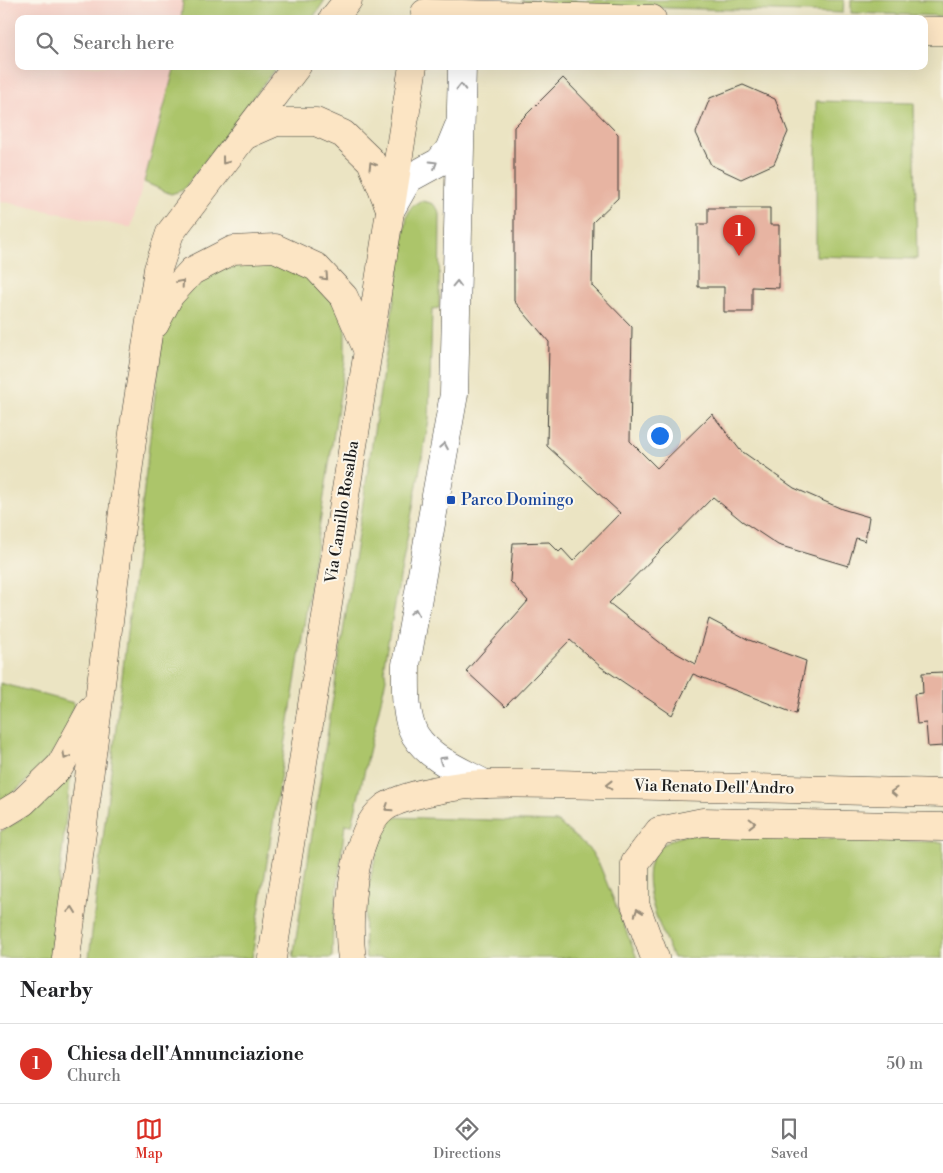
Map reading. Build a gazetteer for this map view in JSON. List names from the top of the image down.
{
  "streets": {
    "street": ["Via Camillo Rosalba", "Via Renato Dell'Andro"]
  },
  "one_way": ["Via Renato Dell'Andro"],
  "places": {
    "transit": ["Parco Domingo"]
  },
  "page": {
    "search": "Search here",
    "pins": "1",
    "heading": "Nearby",
    "list": [
      {
        "mark": "1",
        "name": "Chiesa dell'Annunciazione",
        "note": "Church",
        "value": "50 m"
      }
    ],
    "nav": ["Map", "Directions", "Saved"]
  }
}
